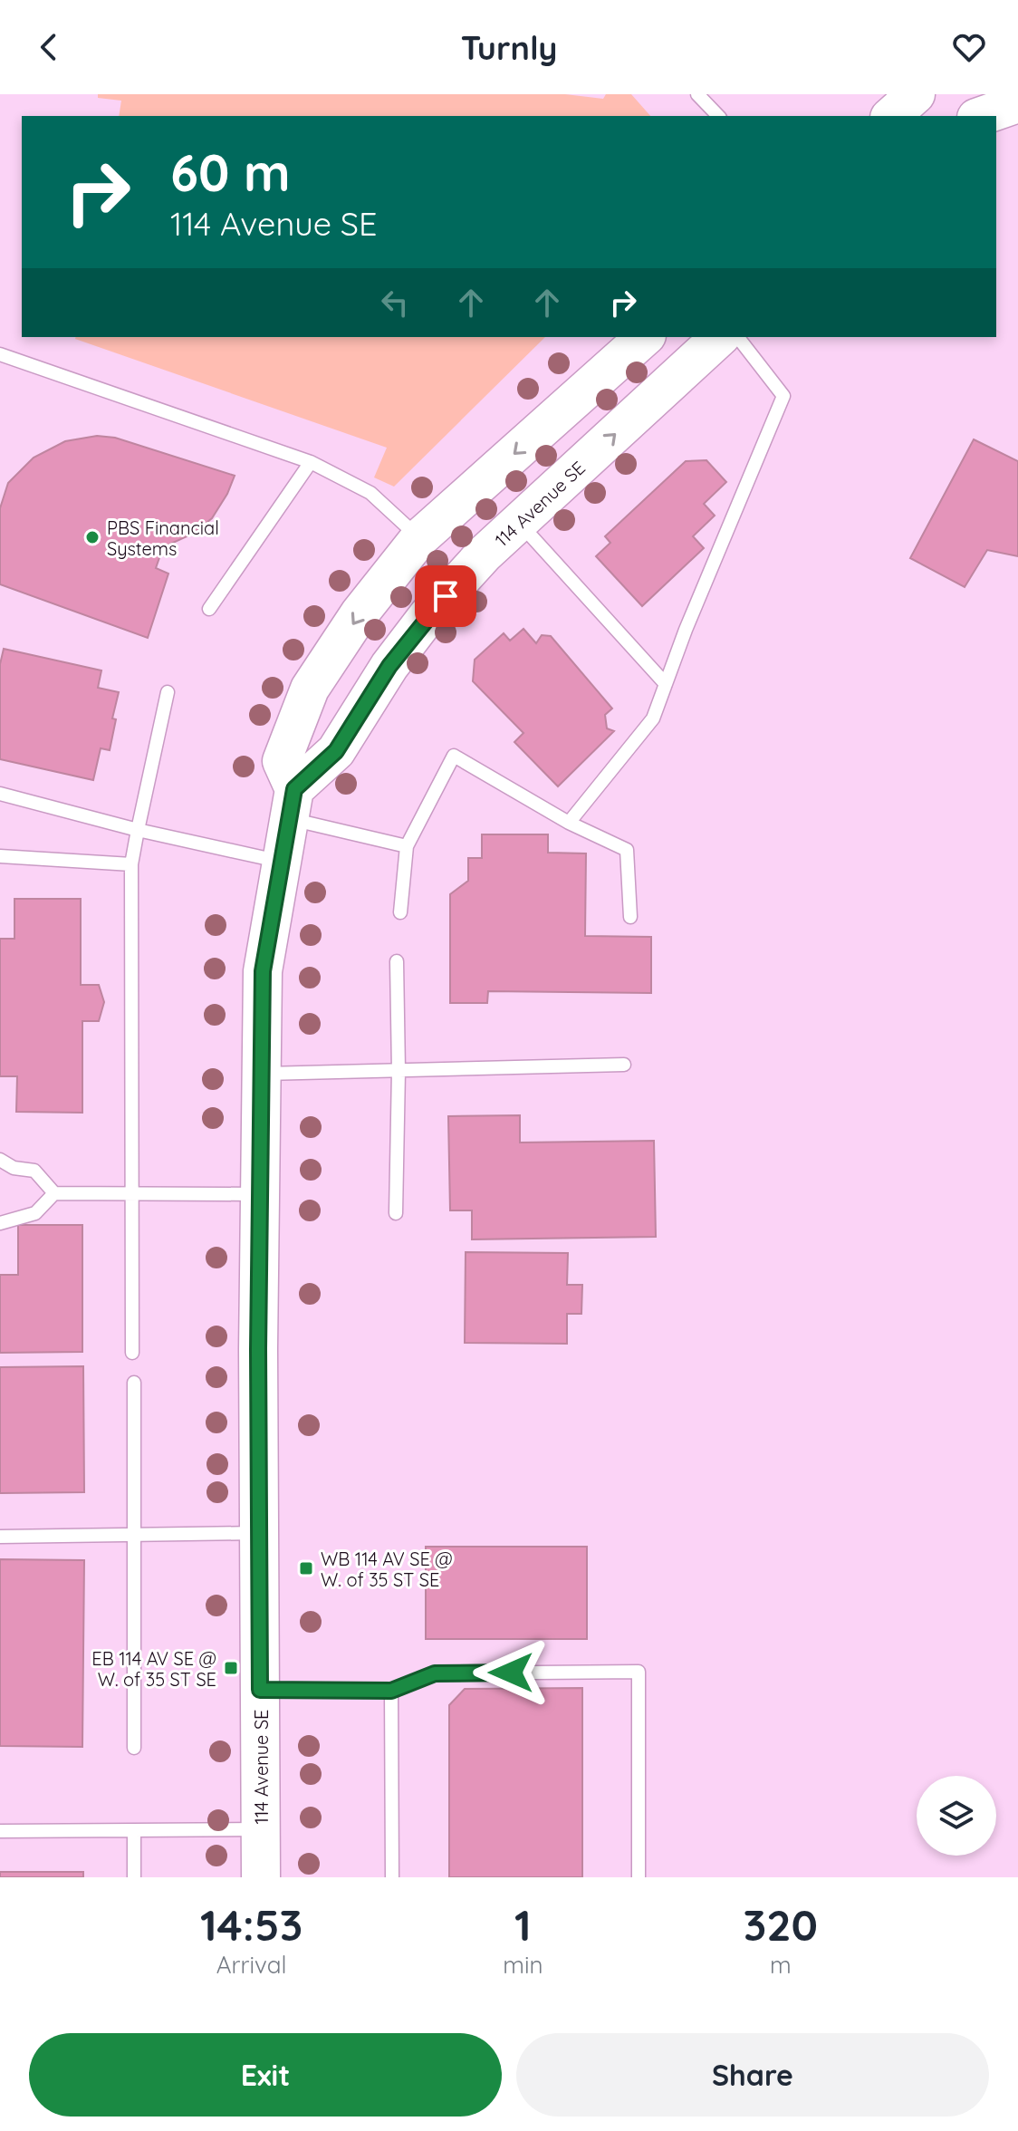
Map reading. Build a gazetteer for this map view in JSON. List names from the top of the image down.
{
  "streets": {
    "main road": ["114 Avenue SE"]
  },
  "places": {
    "other": ["PBS Financial Systems"],
    "transit": ["WB 114 AV SE @ W. of 35 ST SE", "EB 114 AV SE @ W. of 35 ST SE"]
  },
  "page": {
    "header": "Turnly",
    "turn": ["60 m", "114 Avenue SE"],
    "eta": [
      "14:53",
      "Arrival",
      "1",
      "min",
      "320",
      "m"
    ],
    "buttons": ["Exit", "Share"]
  }
}
